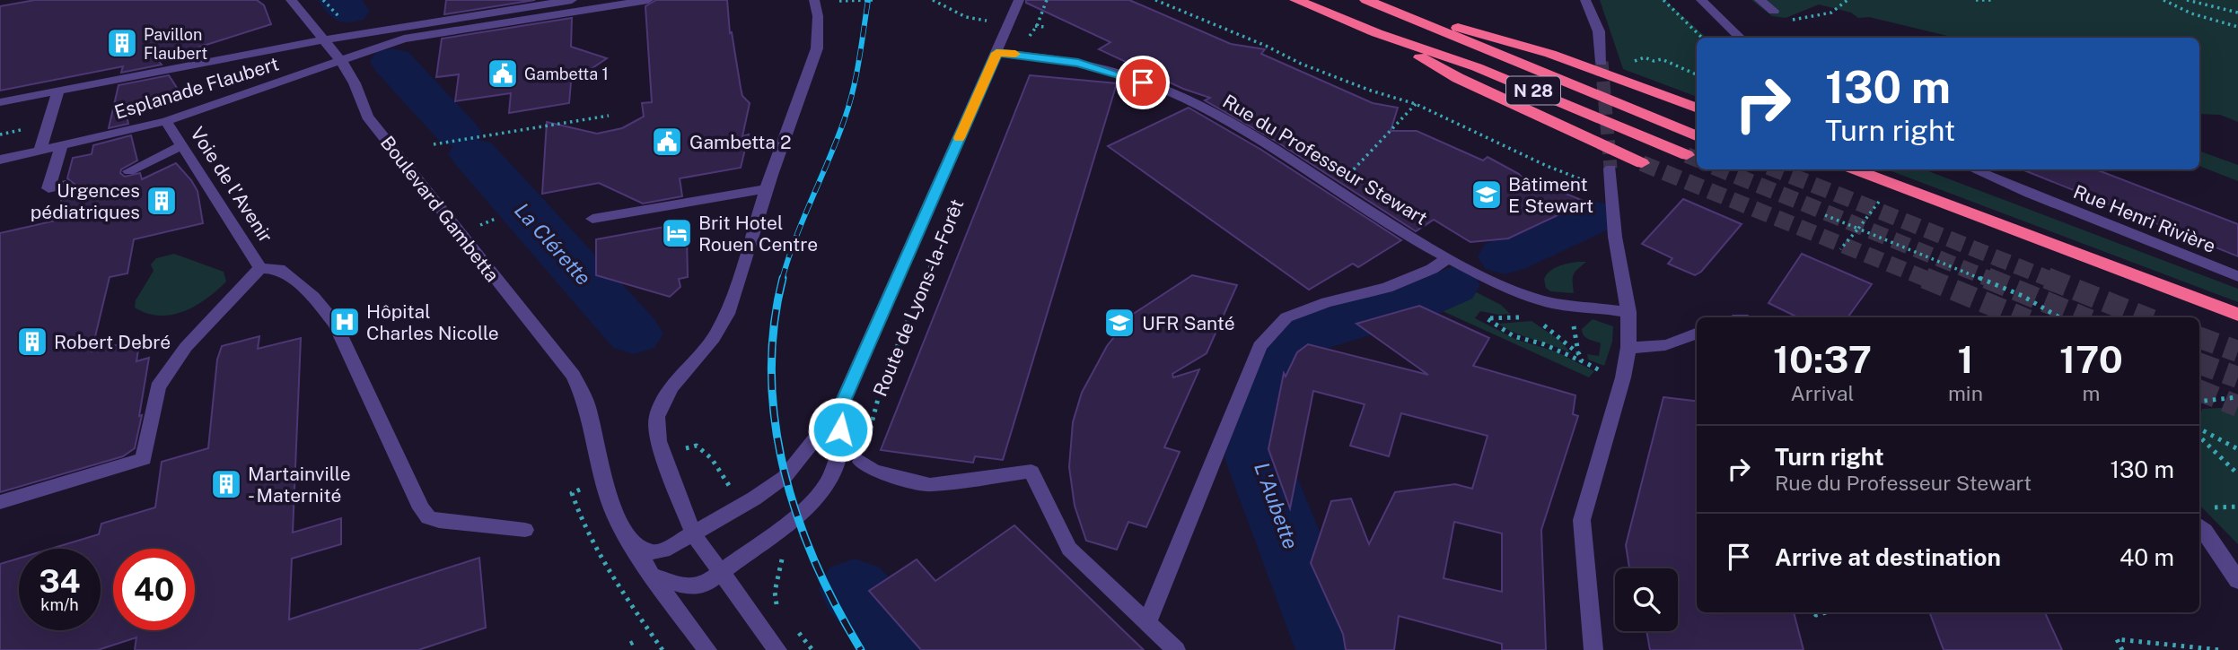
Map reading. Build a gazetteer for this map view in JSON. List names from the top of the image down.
{
  "streets": {
    "highway": ["N 28"],
    "street": [
      "Esplanade Flaubert",
      "Rue du Professeur Stewart",
      "Voie de l'Avenir",
      "Boulevard Gambetta",
      "Rue Henri Rivière",
      "Route de Lyons-la-Forêt"
    ]
  },
  "crossings": [
    ["Esplanade Flaubert", "Voie de l'Avenir"],
    ["Esplanade Flaubert", "Boulevard Gambetta"],
    ["Rue du Professeur Stewart", "Route de Lyons-la-Forêt"],
    ["Boulevard Gambetta", "Route de Lyons-la-Forêt"]
  ],
  "water": ["La Clérette", "L'Aubette"],
  "places": {
    "building": [
      "Pavillon Flaubert",
      "Urgences pédiatriques",
      "Robert Debré",
      "Martainville - Maternité"
    ],
    "public building": ["Gambetta 1", "Gambetta 2"],
    "school or university": ["Bâtiment E Stewart", "UFR Santé"],
    "hotel": ["Brit Hotel Rouen Centre"],
    "hospital": ["Hôpital Charles Nicolle"]
  },
  "page": {
    "turn": ["130 m", "Turn right"],
    "eta": [
      "10:37",
      "Arrival",
      "1",
      "min",
      "170",
      "m"
    ],
    "list": [
      {
        "name": "Turn right",
        "note": "Rue du Professeur Stewart",
        "value": "130 m"
      },
      {
        "name": "Arrive at destination",
        "value": "40 m"
      }
    ],
    "speed": "34 km/h",
    "limit": "40"
  }
}
